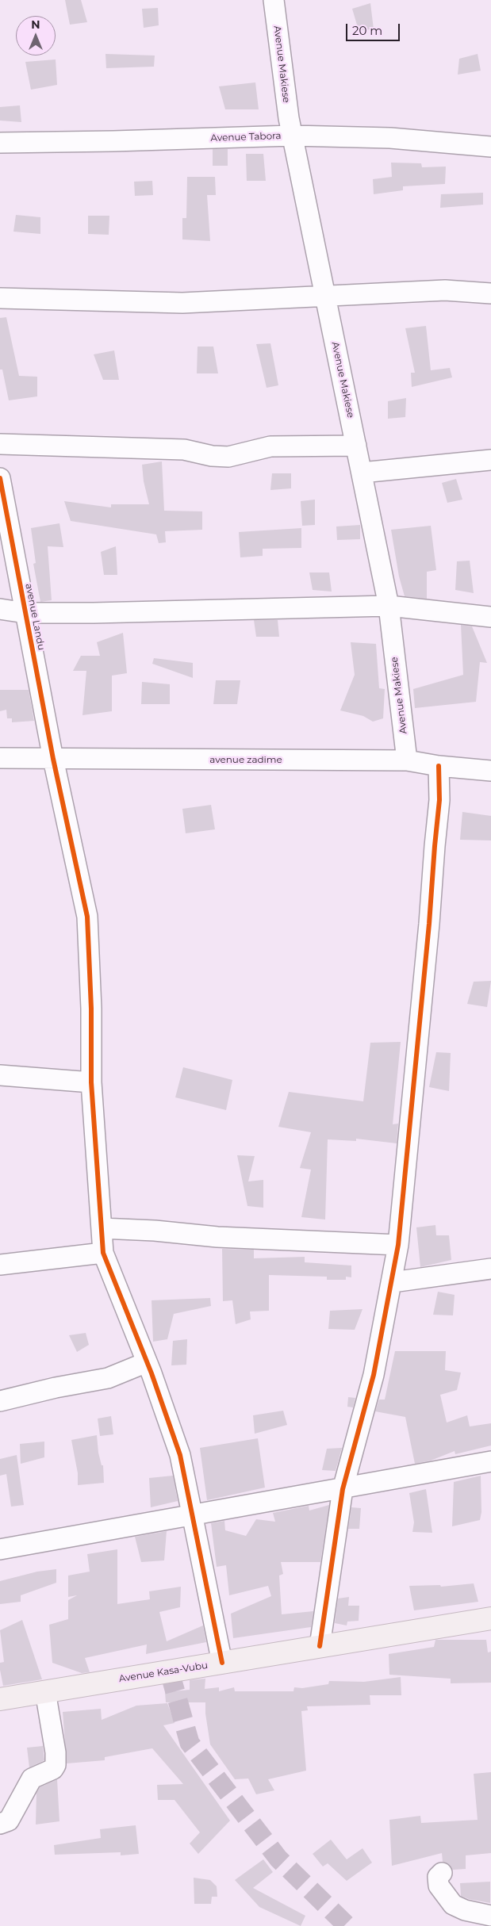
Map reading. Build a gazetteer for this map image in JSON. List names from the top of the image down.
{
  "streets": {
    "highway": ["Avenue Kasa-Vubu"],
    "street": [
      "Avenue Makiese",
      "Avenue Tabora",
      "avenue Landu",
      "avenue zadime"
    ]
  },
  "crossings": [
    ["Avenue Makiese", "Avenue Tabora"],
    ["Avenue Makiese", "avenue zadime"],
    ["avenue Landu", "avenue zadime"],
    ["avenue Landu", "Avenue Kasa-Vubu"]
  ],
  "scale_bar": "20 m",
  "north": "top"
}
